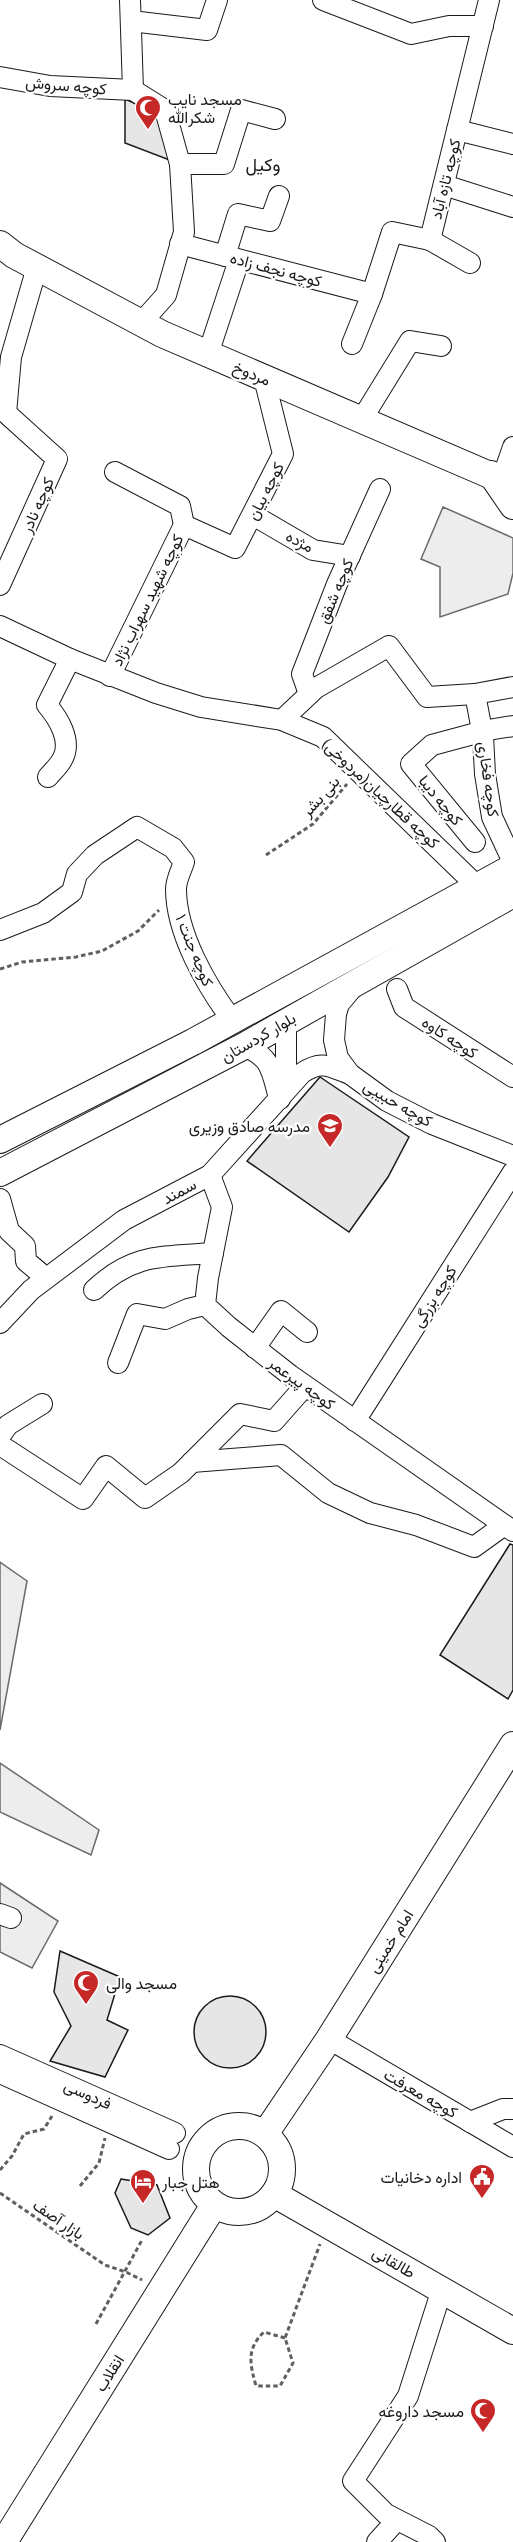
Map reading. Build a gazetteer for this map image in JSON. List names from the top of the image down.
{
  "streets": {
    "main road": [
      "مردوخ",
      "بلوار کردستان",
      "امام خمینی",
      "طالقانی",
      "انقلاب"
    ],
    "street": [
      "کوچه سروش",
      "کوچه تازه آباد",
      "کوچه نجف زاده",
      "کوچه بیان",
      "کوچه نادر",
      "مژده",
      "کوچه شفق",
      "کوچه شهید سهراب نژاد",
      "کوچه فخاری",
      "کوچه قطارچیان(مردوخی)",
      "کوچه دیبا",
      "کوچه جنت ۱",
      "کوچه کاوه",
      "کوچه حبیبی",
      "سمند",
      "کوچه بزرگی",
      "کوچه پیرعمر",
      "کوچه معرفت",
      "فردوسی"
    ],
    "path": ["بنی بشر", "بازار آصف"]
  },
  "crossings": [
    ["کوچه تازه آباد", "کوچه نجف زاده"],
    ["مردوخ", "کوچه بیان"],
    ["مردوخ", "کوچه نادر"],
    ["کوچه بیان", "مژده"],
    ["کوچه بیان", "کوچه شهید سهراب نژاد"],
    ["مژده", "کوچه شفق"],
    ["کوچه شهید سهراب نژاد", "کوچه قطارچیان(مردوخی)"],
    ["کوچه فخاری", "کوچه دیبا"],
    ["کوچه قطارچیان(مردوخی)", "بنی بشر"],
    ["کوچه قطارچیان(مردوخی)", "بلوار کردستان"],
    ["کوچه جنت ۱", "بلوار کردستان"],
    ["بلوار کردستان", "کوچه حبیبی"],
    ["کوچه حبیبی", "سمند"],
    ["کوچه بزرگی", "کوچه پیرعمر"],
    ["امام خمینی", "کوچه معرفت"],
    ["امام خمینی", "طالقانی"],
    ["امام خمینی", "انقلاب"],
    ["طالقانی", "انقلاب"]
  ],
  "districts": ["وکیل"],
  "places": {
    "mosque": ["مسجد نایب شکرالله", "مسجد والی", "مسجد داروغه"],
    "school or university": ["مدرسه صادق وزیری"],
    "public building": ["اداره دخانیات"],
    "hotel": ["هتل جبار"]
  }
}
